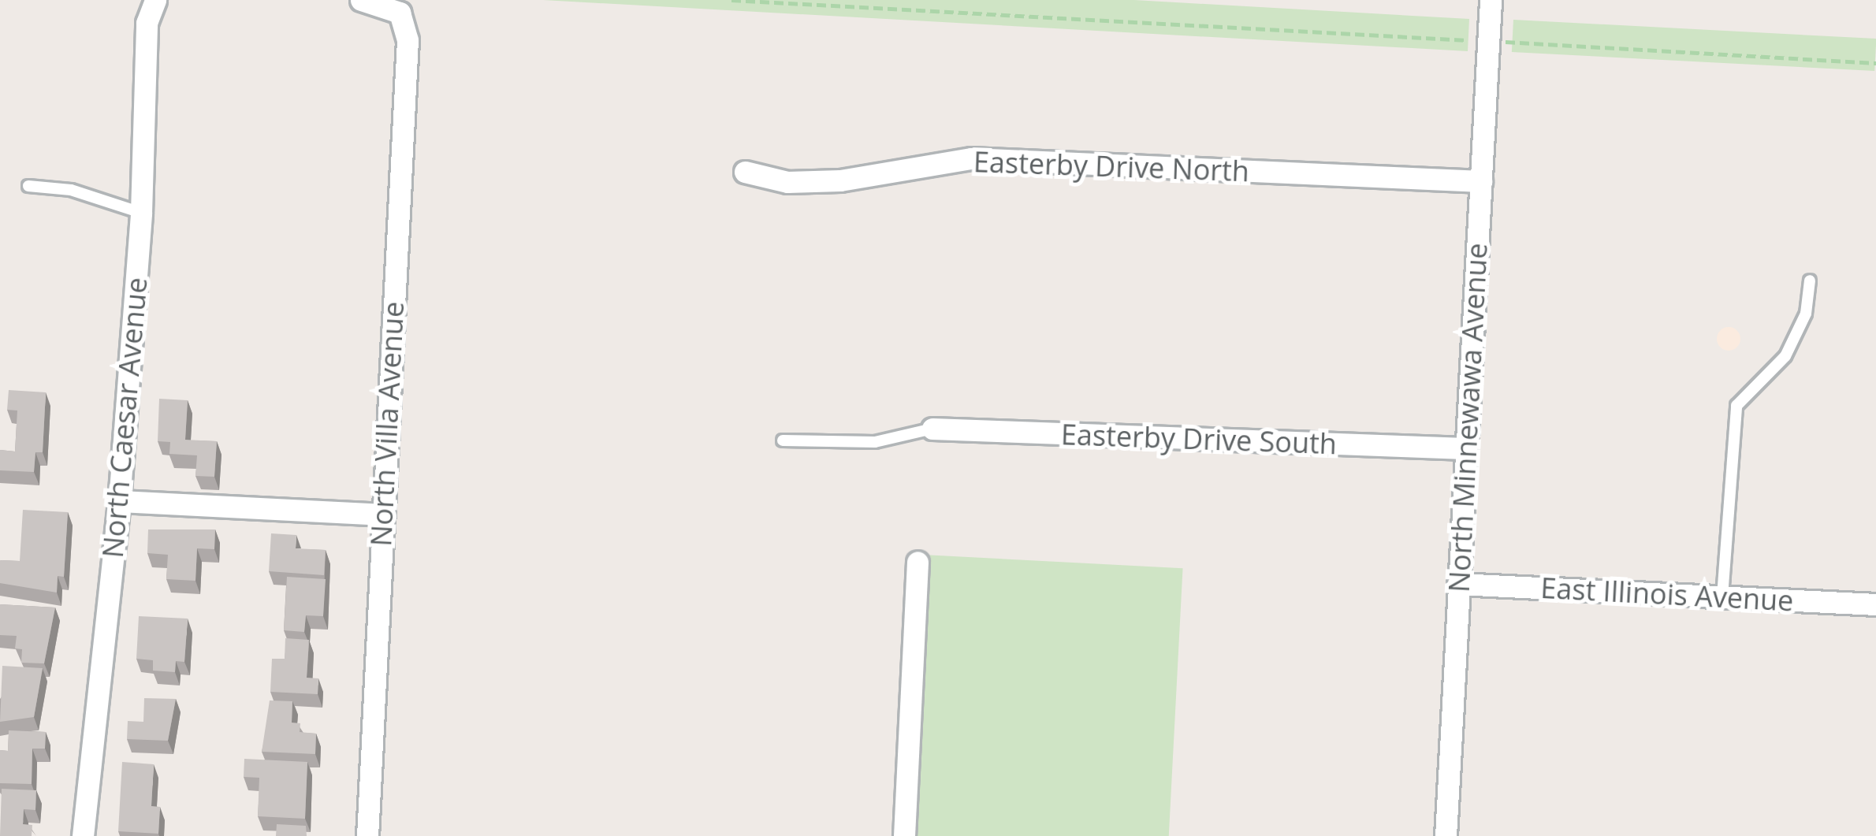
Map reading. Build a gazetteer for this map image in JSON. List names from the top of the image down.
{
  "streets": {
    "street": [
      "Easterby Drive North",
      "North Caesar Avenue",
      "North Minnewawa Avenue",
      "North Villa Avenue",
      "Easterby Drive South",
      "East Illinois Avenue"
    ]
  },
  "crossings": [
    ["Easterby Drive North", "North Minnewawa Avenue"],
    ["North Minnewawa Avenue", "Easterby Drive South"],
    ["North Minnewawa Avenue", "East Illinois Avenue"]
  ]
}
